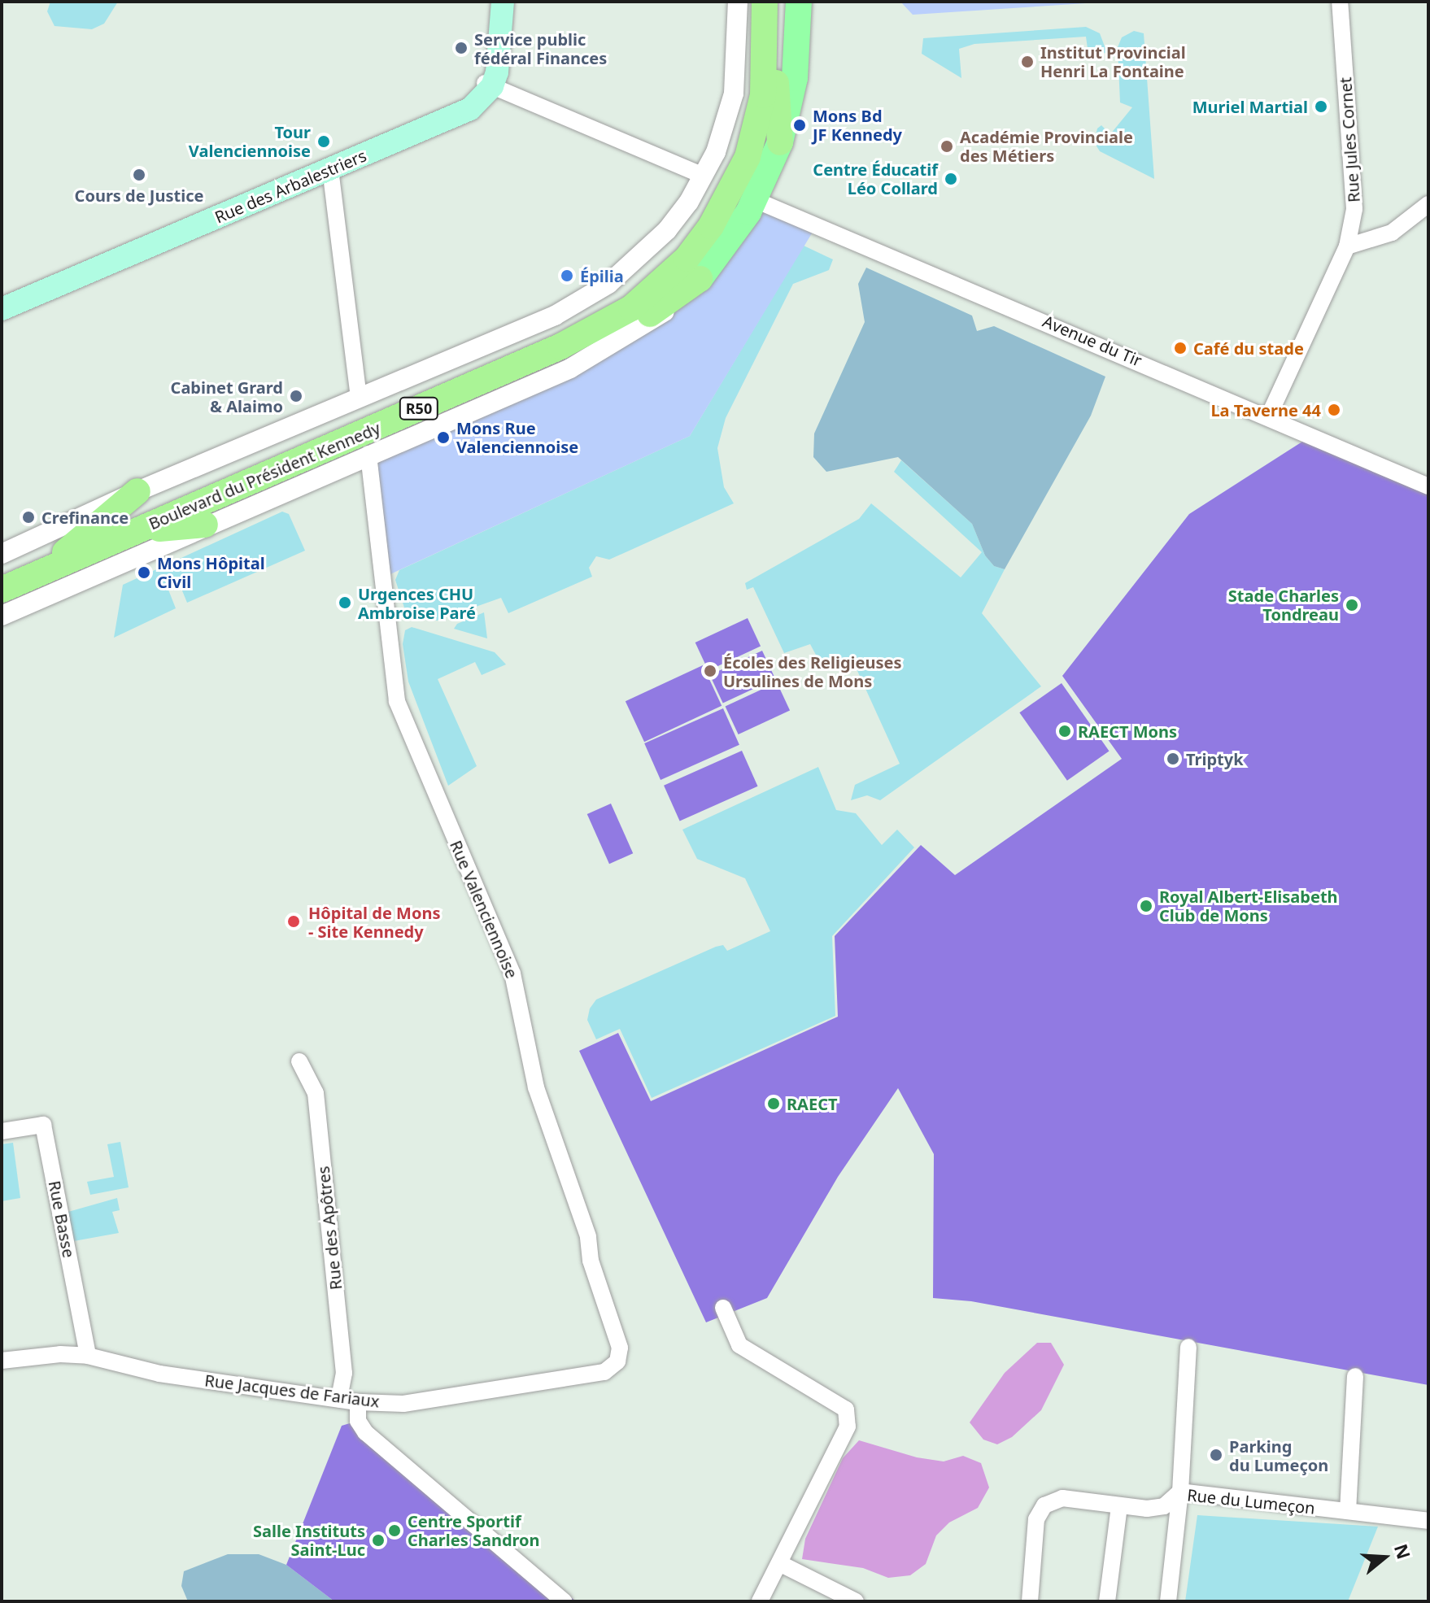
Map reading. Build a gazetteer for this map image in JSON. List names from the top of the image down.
{
  "streets": {
    "highway": ["R50", "Boulevard du Président Kennedy"],
    "main road": ["Rue des Arbalestriers"],
    "street": [
      "Rue Jules Cornet",
      "Avenue du Tir",
      "Rue Valenciennoise",
      "Rue Basse",
      "Rue des Apôtres",
      "Rue Jacques de Fariaux",
      "Rue du Lumeçon"
    ]
  },
  "crossings": [
    ["Rue Jules Cornet", "Avenue du Tir"],
    ["Boulevard du Président Kennedy", "Rue Valenciennoise"],
    ["Rue Valenciennoise", "Rue Jacques de Fariaux"],
    ["Rue Basse", "Rue Jacques de Fariaux"],
    ["Rue des Apôtres", "Rue Jacques de Fariaux"]
  ],
  "places": [
    "Service public fédéral Finances",
    "Institut Provincial Henri La Fontaine",
    "Muriel Martial",
    "Mons Bd JF Kennedy",
    "Tour Valenciennoise",
    "Académie Provinciale des Métiers",
    "Cours de Justice",
    "Centre Éducatif Léo Collard",
    "Épilia",
    "Café du stade",
    "Cabinet Grard & Alaimo",
    "La Taverne 44",
    "Mons Rue Valenciennoise",
    "Crefinance",
    "Mons Hôpital Civil",
    "Urgences CHU Ambroise Paré",
    "Stade Charles Tondreau",
    "Écoles des Religieuses Ursulines de Mons",
    "RAECT Mons",
    "Triptyk",
    "Royal Albert-Elisabeth Club de Mons",
    "Hôpital de Mons - Site Kennedy",
    "RAECT",
    "Parking du Lumeçon",
    "Centre Sportif Charles Sandron",
    "Salle Instituts Saint-Luc"
  ],
  "north": "right"
}
